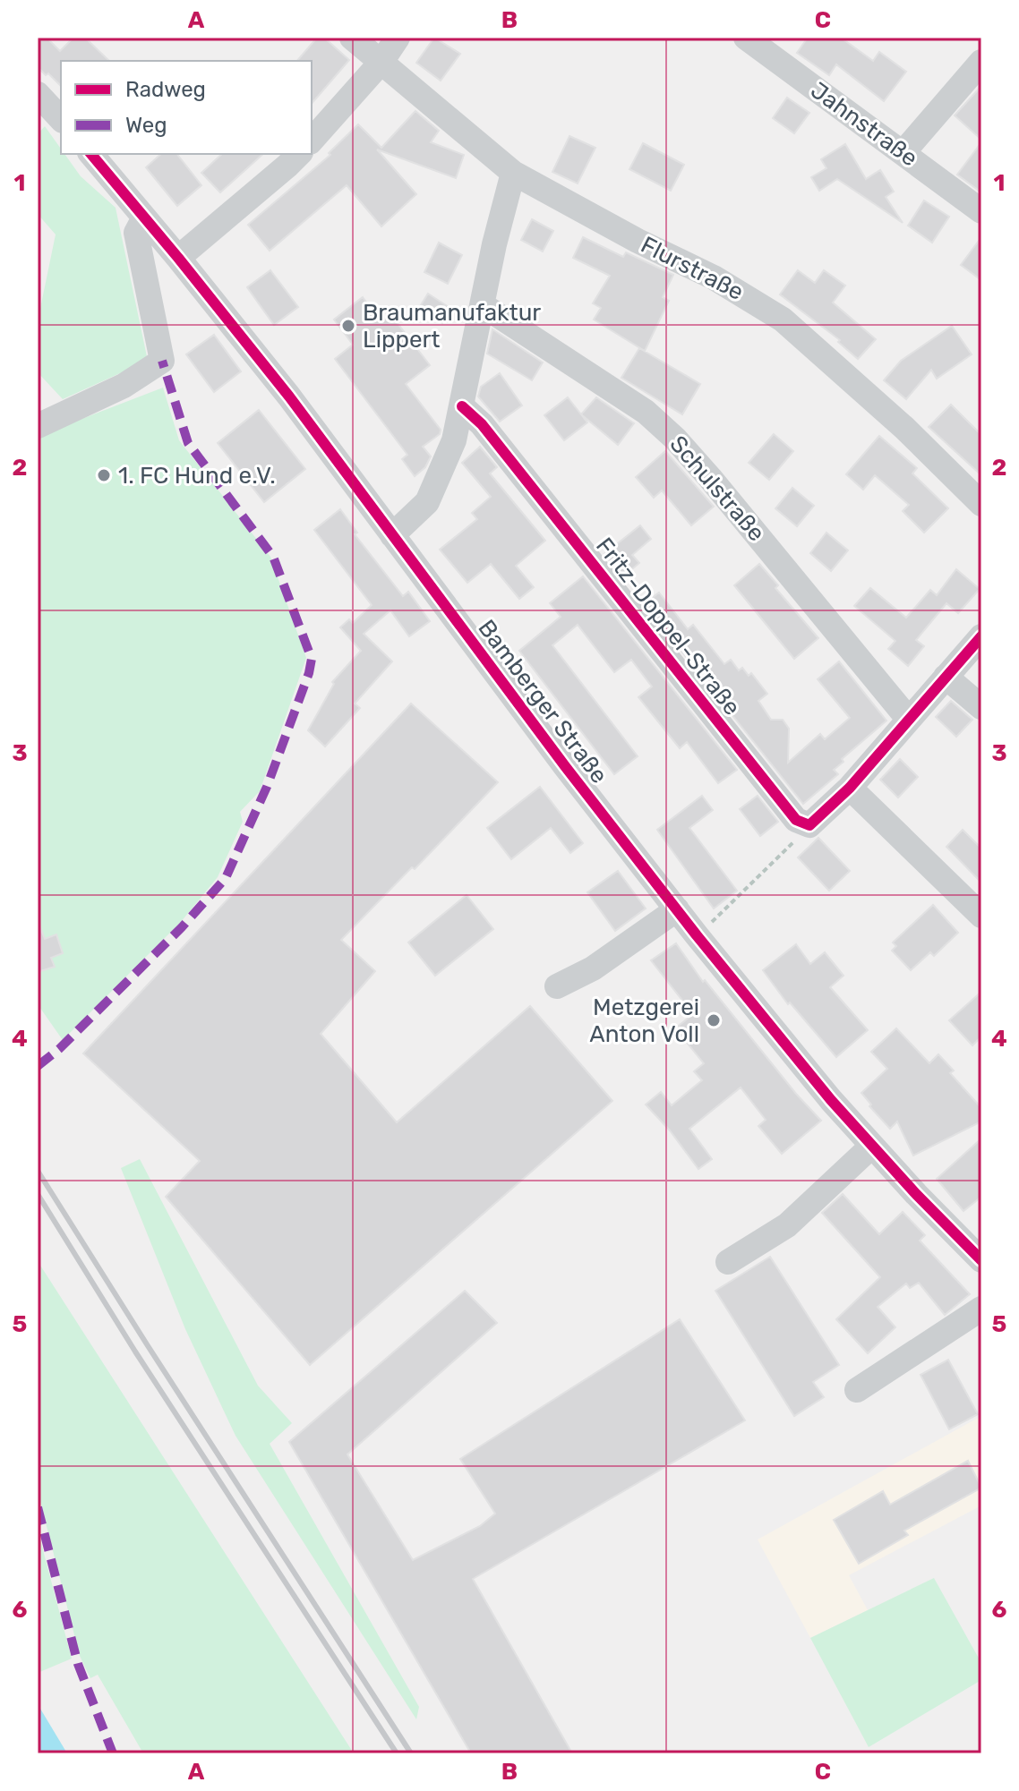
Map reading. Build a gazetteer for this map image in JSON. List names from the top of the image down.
{
  "streets": {
    "street": [
      "Jahnstraße",
      "Flurstraße",
      "Schulstraße",
      "Fritz-Doppel-Straße",
      "Bamberger Straße"
    ]
  },
  "places": ["Braumanufaktur Lippert", "1. FC Hund e.V.", "Metzgerei Anton Voll"],
  "legend": ["Radweg", "Weg"],
  "grid": {
    "columns": ["A", "B", "C"],
    "rows": [
      "1",
      "2",
      "3",
      "4",
      "5",
      "6"
    ]
  }
}
